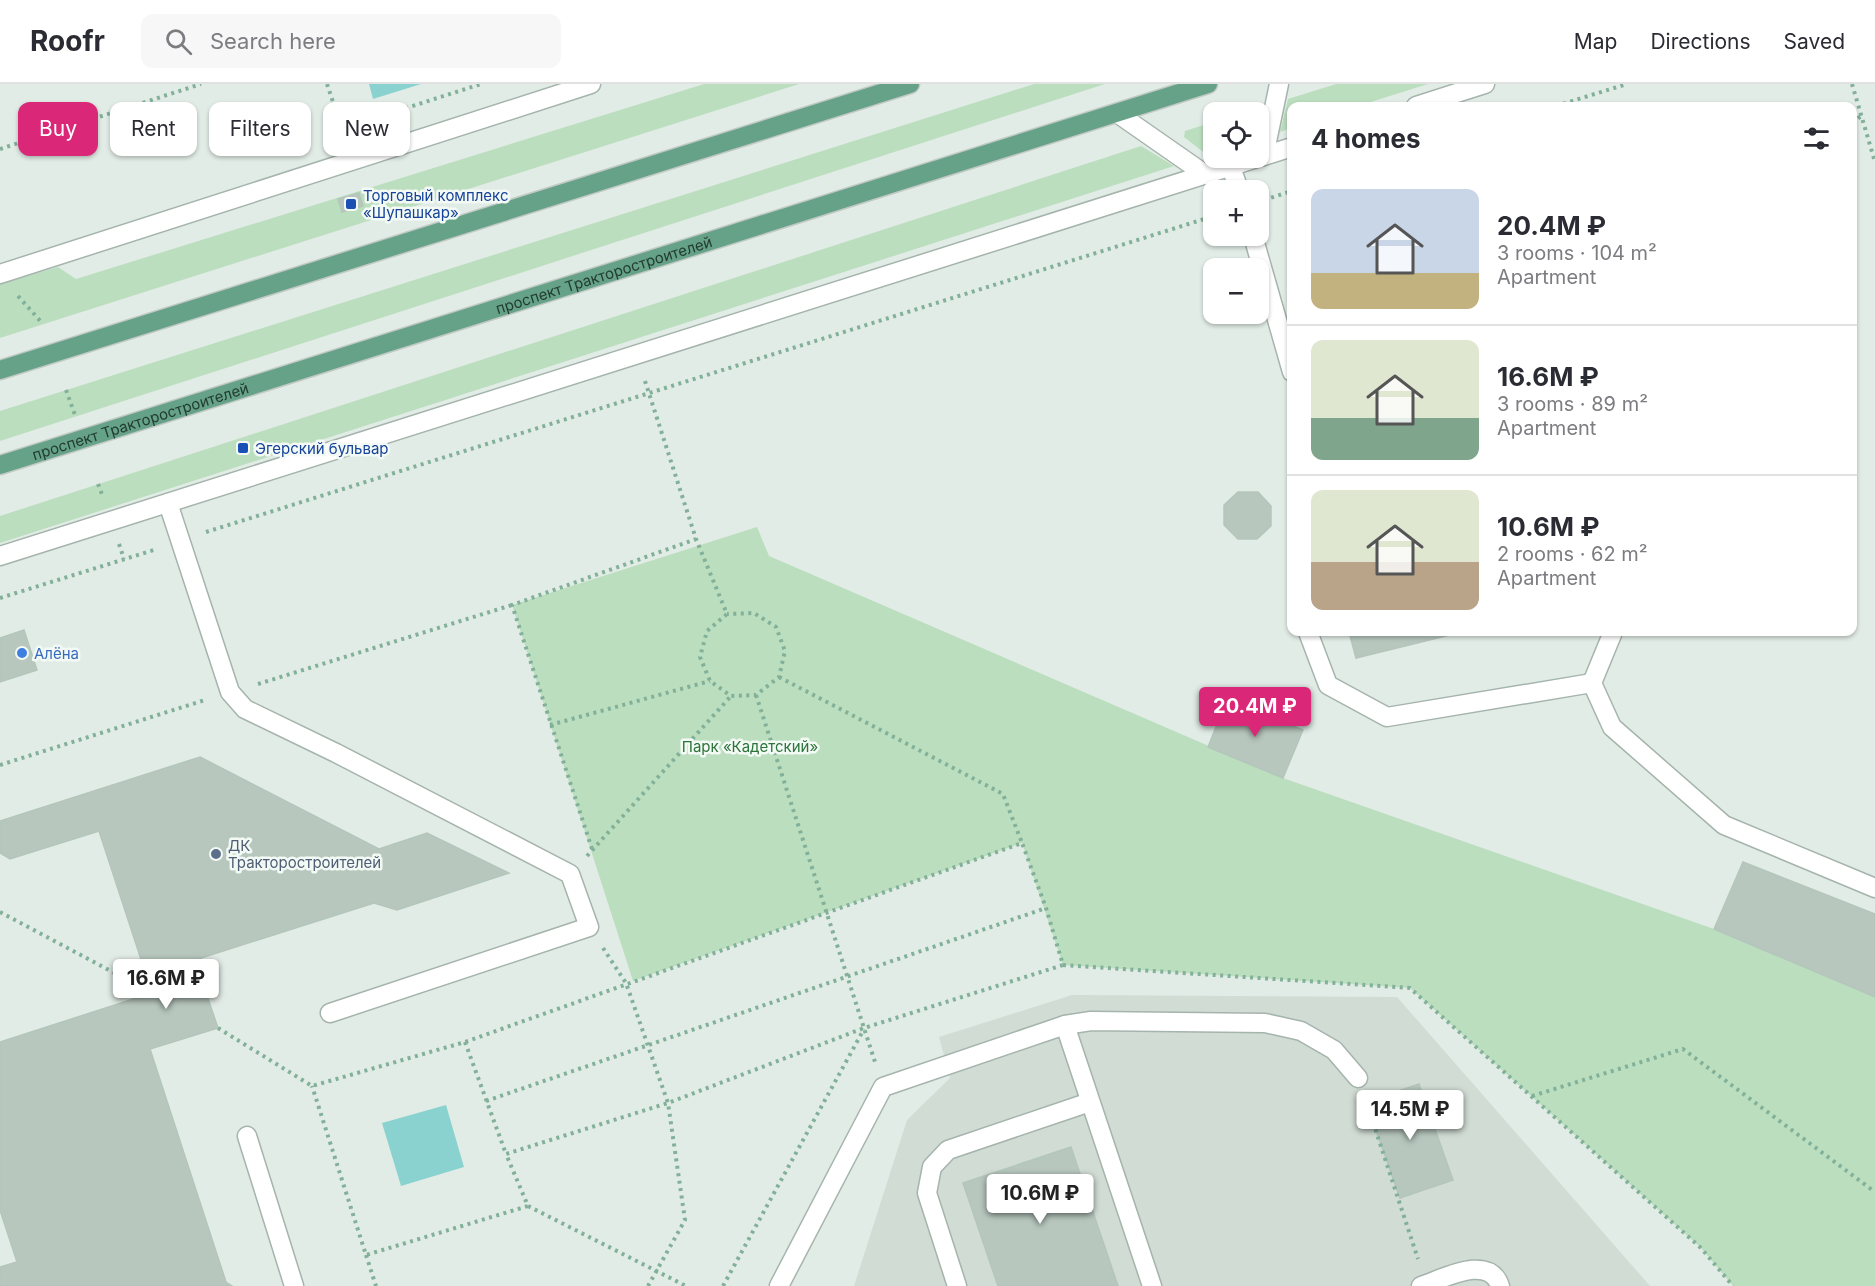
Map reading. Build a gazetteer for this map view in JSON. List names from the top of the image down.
{
  "streets": {
    "main road": ["проспект Тракторостроителей"]
  },
  "parks": ["Парк «Кадетский»"],
  "places": {
    "transit": ["Торговый комплекс «Шупашкар»", "Эгерский бульвар"],
    "other": ["Алёна", "ДК Тракторостроителей"]
  },
  "page": {
    "header": "Roofr",
    "search": "Search here",
    "nav": ["Map", "Directions", "Saved"],
    "map_buttons": ["+", "−"],
    "chip": [
      "Buy",
      "Rent",
      "Filters",
      "New"
    ],
    "heading": "4 homes",
    "list": [
      {
        "name": "20.4M ₽",
        "note": "3 rooms · 104 m² · Apartment"
      },
      {
        "name": "16.6M ₽",
        "note": "3 rooms · 89 m² · Apartment"
      },
      {
        "name": "10.6M ₽",
        "note": "2 rooms · 62 m² · Apartment"
      }
    ],
    "price": [
      "20.4M ₽",
      "16.6M ₽",
      "14.5M ₽",
      "10.6M ₽"
    ]
  }
}
